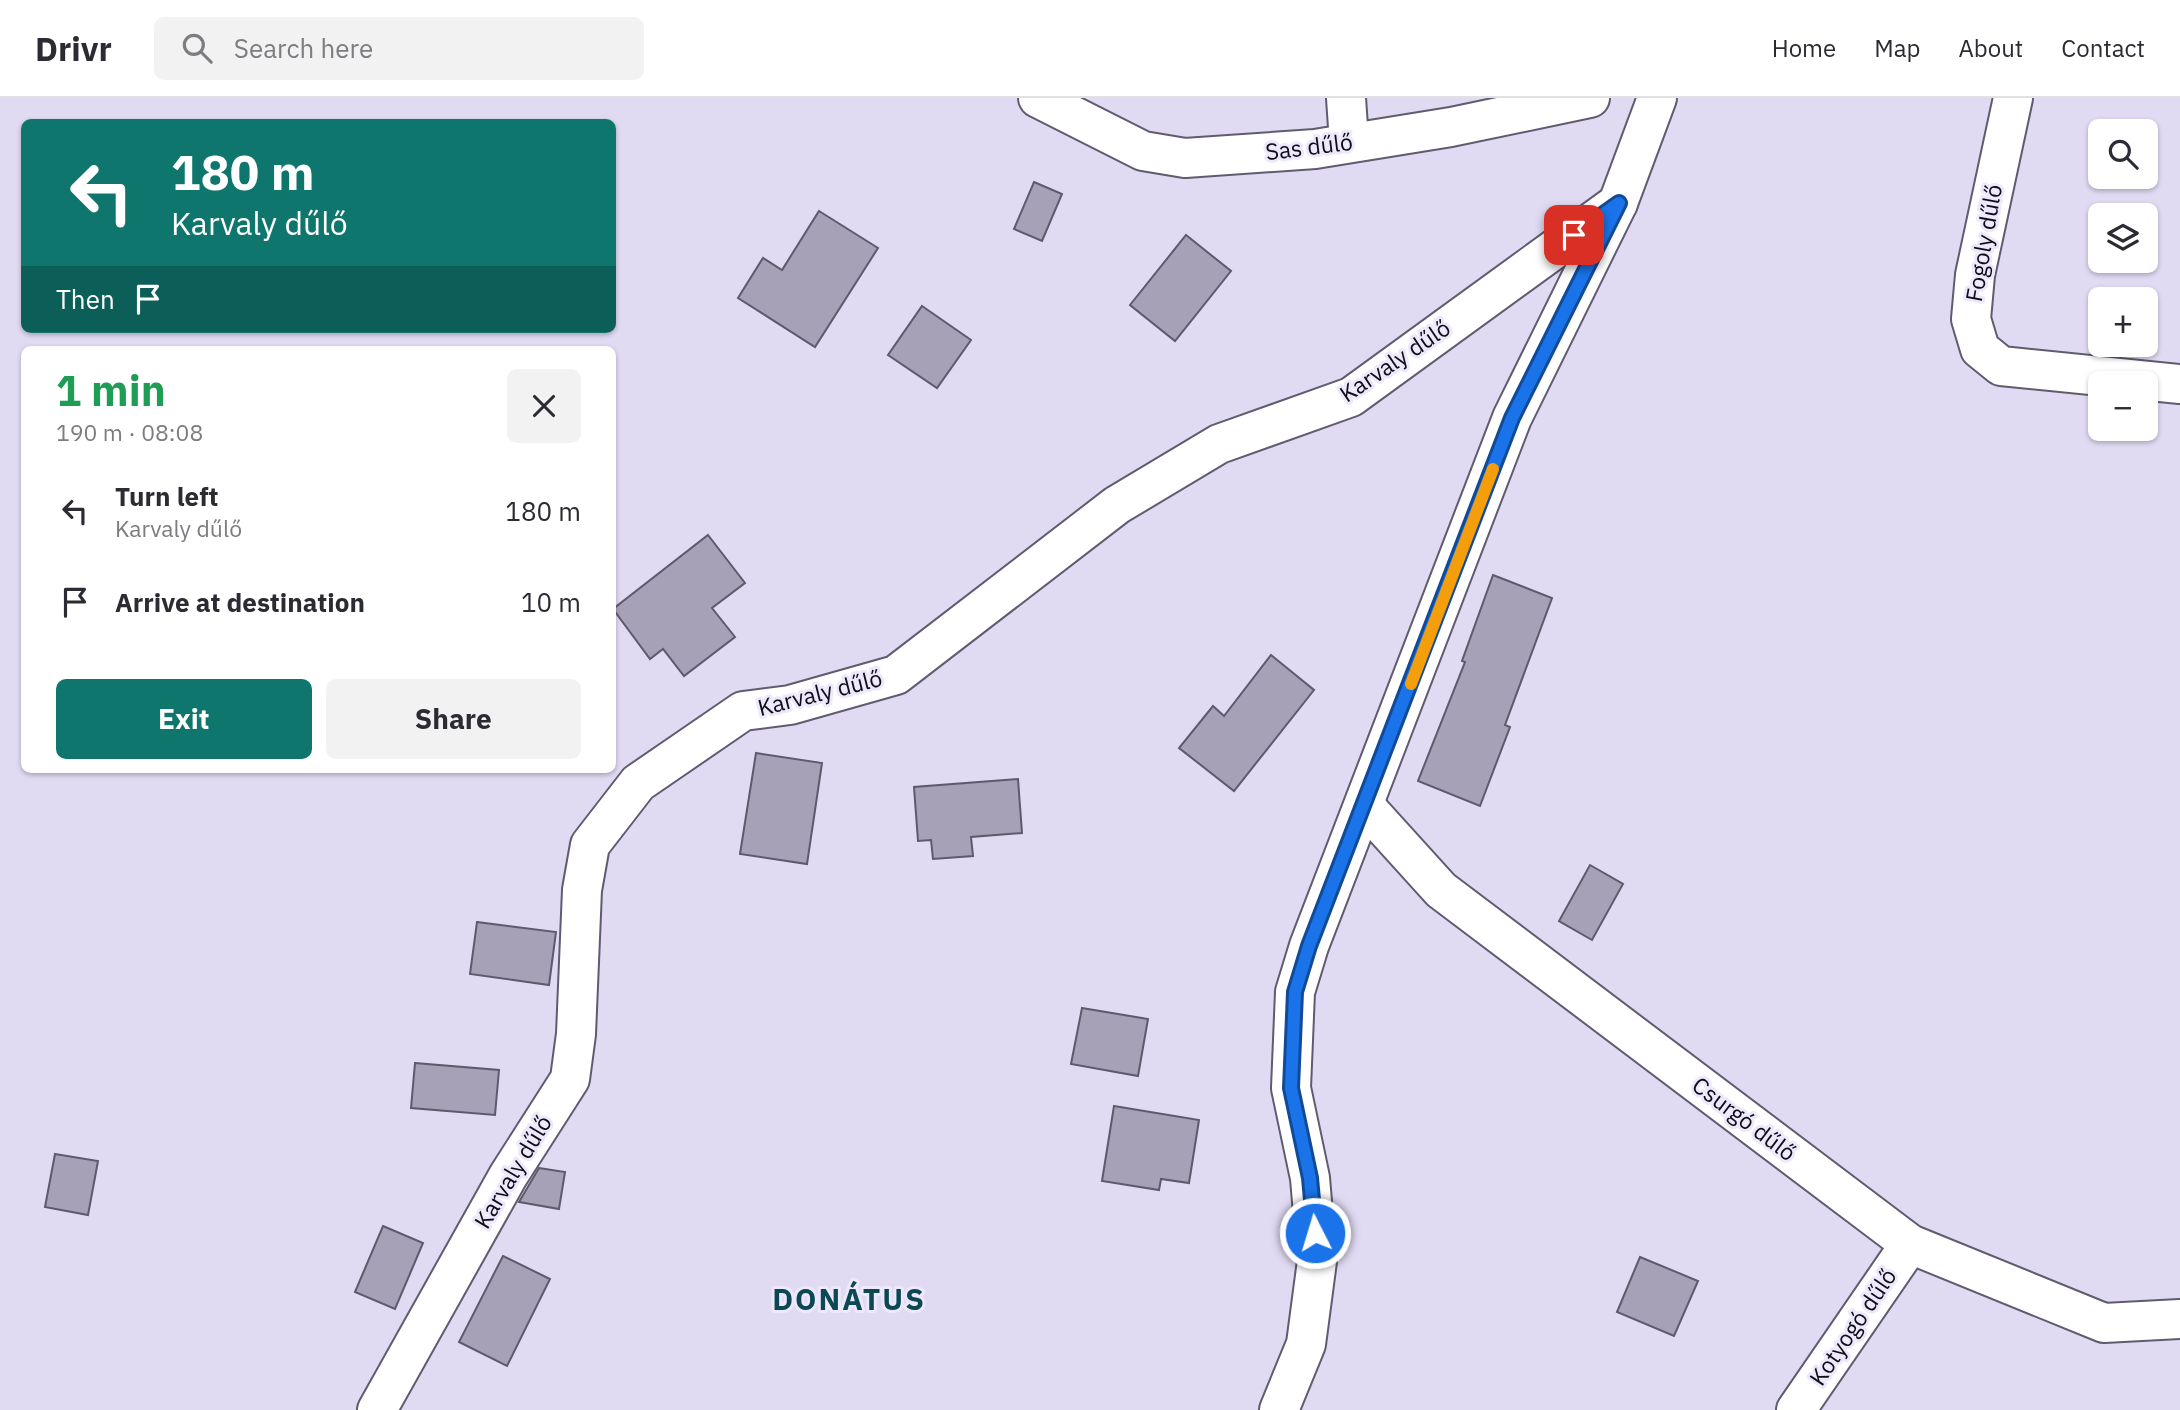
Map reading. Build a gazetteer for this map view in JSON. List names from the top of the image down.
{
  "streets": {
    "street": [
      "Sas dűlő",
      "Fogoly dűlő",
      "Karvaly dűlő",
      "Csurgó dűlő",
      "Kotyogó dűlő"
    ]
  },
  "crossings": [
    ["Csurgó dűlő", "Kotyogó dűlő"]
  ],
  "districts": ["DONÁTUS"],
  "page": {
    "header": "Drivr",
    "search": "Search here",
    "nav": [
      "Home",
      "Map",
      "About",
      "Contact"
    ],
    "map_buttons": ["+", "−"],
    "turn": ["180 m", "Karvaly dűlő"],
    "then": "Then",
    "heading": ["1 min", "190 m · 08:08"],
    "list": [
      {
        "name": "Turn left",
        "note": "Karvaly dűlő",
        "value": "180 m"
      },
      {
        "name": "Arrive at destination",
        "value": "10 m"
      }
    ],
    "buttons": ["Exit", "Share"]
  }
}
